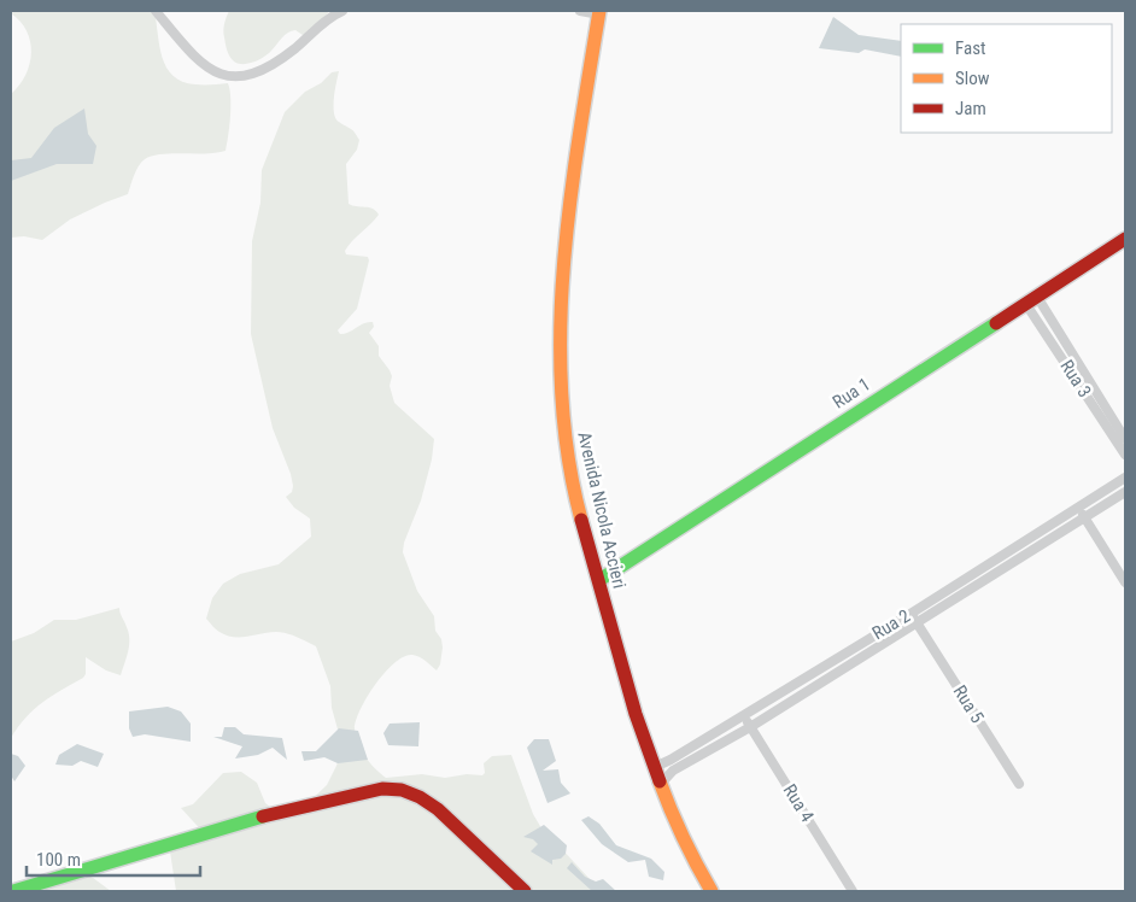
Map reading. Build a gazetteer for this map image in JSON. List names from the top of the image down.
{
  "streets": {
    "street": [
      "Rua 3",
      "Rua 1",
      "Avenida Nicola Accieri",
      "Rua 2",
      "Rua 5",
      "Rua 4"
    ]
  },
  "crossings": [
    ["Rua 3", "Rua 1"],
    ["Rua 1", "Avenida Nicola Accieri"],
    ["Avenida Nicola Accieri", "Rua 2"],
    ["Rua 2", "Rua 5"],
    ["Rua 2", "Rua 4"]
  ],
  "legend": ["Fast", "Slow", "Jam"],
  "scale_bar": "100 m"
}
